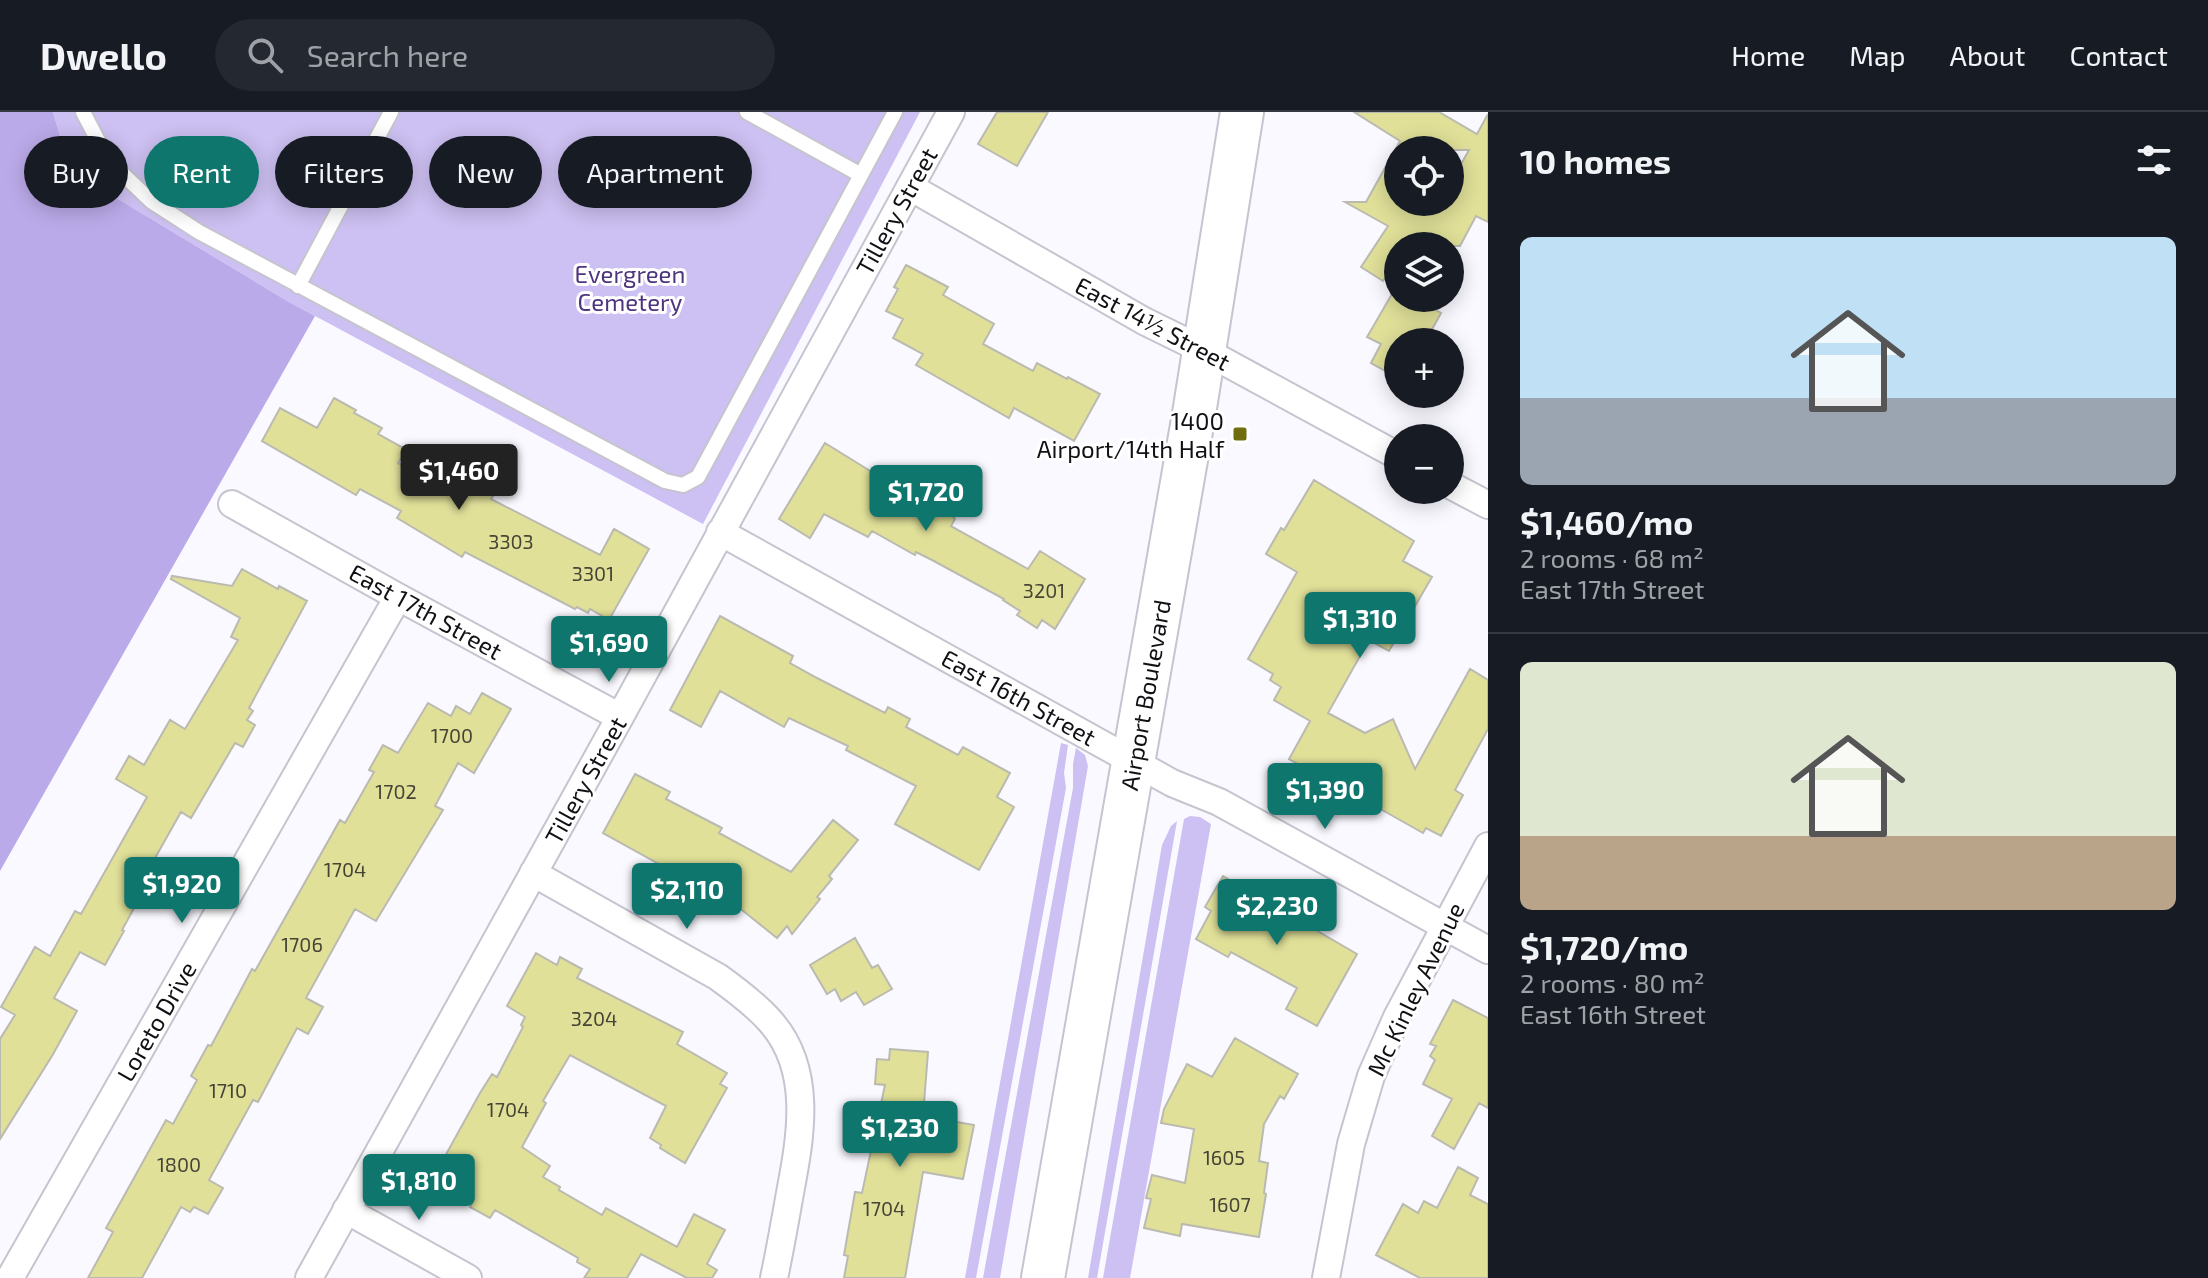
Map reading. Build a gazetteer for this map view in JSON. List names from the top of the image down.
{
  "streets": {
    "main road": ["Airport Boulevard"],
    "street": [
      "Tillery Street",
      "East 14½ Street",
      "East 17th Street",
      "East 16th Street",
      "Mc Kinley Avenue",
      "Loreto Drive"
    ]
  },
  "crossings": [
    ["Tillery Street", "East 14½ Street"],
    ["Tillery Street", "East 17th Street"],
    ["Tillery Street", "East 16th Street"],
    ["East 14½ Street", "Airport Boulevard"],
    ["East 17th Street", "Loreto Drive"],
    ["Airport Boulevard", "East 16th Street"],
    ["East 16th Street", "Mc Kinley Avenue"]
  ],
  "parks": ["Evergreen Cemetery"],
  "places": {
    "transit": ["1400 Airport/14th Half"]
  },
  "house_numbers": [
    "3303",
    "3301",
    "3201",
    "1700",
    "1702",
    "1704",
    "1706",
    "3204",
    "1710",
    "1704",
    "1605",
    "1800",
    "1607",
    "1704"
  ],
  "page": {
    "header": "Dwello",
    "search": "Search here",
    "nav": [
      "Home",
      "Map",
      "About",
      "Contact"
    ],
    "heading": "10 homes",
    "map_buttons": ["+", "−"],
    "chip": [
      "Buy",
      "Rent",
      "Filters",
      "New",
      "Apartment"
    ],
    "list": [
      {
        "name": "$1,460/mo",
        "note": "2 rooms · 68 m² · East 17th Street"
      },
      {
        "name": "$1,720/mo",
        "note": "2 rooms · 80 m² · East 16th Street"
      }
    ],
    "price": [
      "$1,460",
      "$1,720",
      "$1,310",
      "$1,690",
      "$1,390",
      "$1,920",
      "$2,110",
      "$2,230",
      "$1,230",
      "$1,810"
    ]
  }
}
